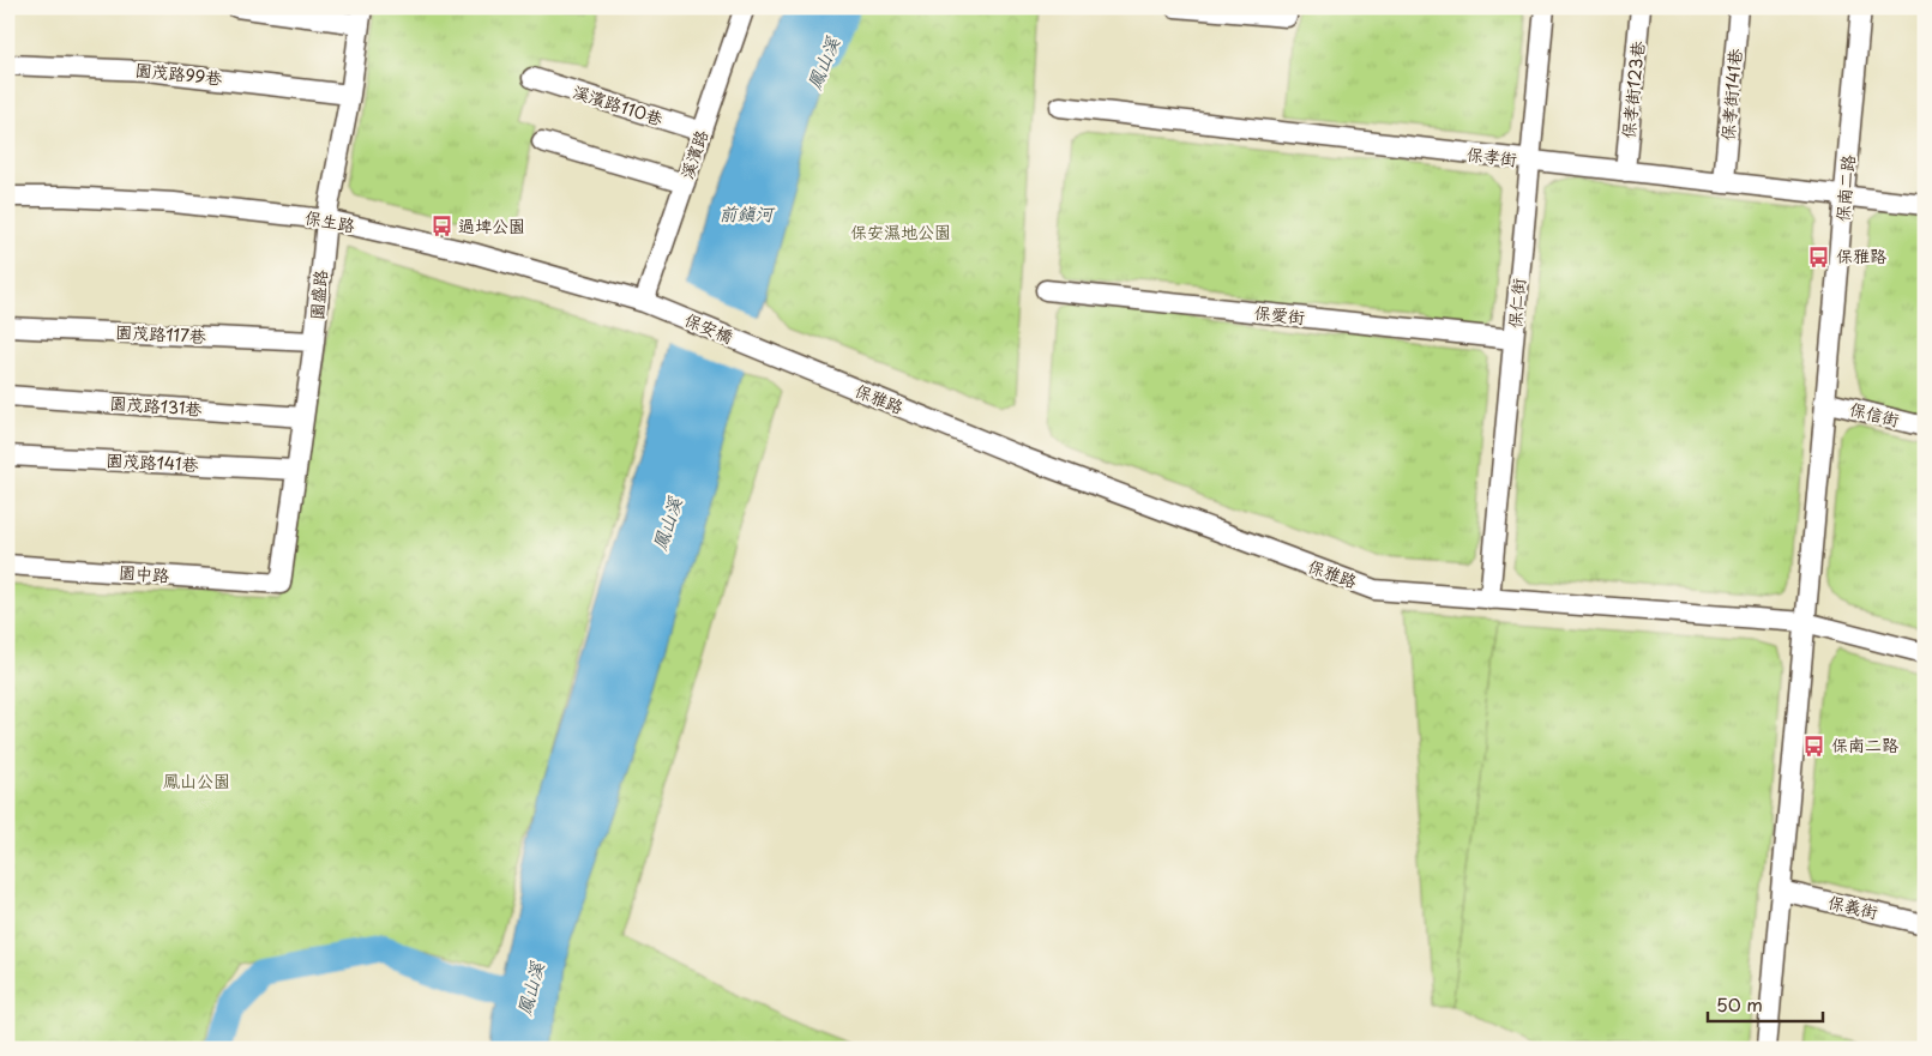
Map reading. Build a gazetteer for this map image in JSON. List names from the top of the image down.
{
  "streets": {
    "street": [
      "園茂路99巷",
      "保孝街123巷",
      "保孝街141巷",
      "溪濱路110巷",
      "溪濱路",
      "保孝街",
      "保南二路",
      "保生路",
      "園盛路",
      "保仁街",
      "保愛街",
      "保安橋",
      "園茂路117巷",
      "保雅路",
      "園茂路131巷",
      "保信街",
      "園茂路141巷",
      "園中路",
      "保義街"
    ]
  },
  "crossings": [
    ["園茂路99巷", "園盛路"],
    ["保孝街123巷", "保孝街"],
    ["保孝街141巷", "保孝街"],
    ["溪濱路110巷", "溪濱路"],
    ["溪濱路", "保生路"],
    ["溪濱路", "保安橋"],
    ["保孝街", "保南二路"],
    ["保孝街", "保仁街"],
    ["保南二路", "保雅路"],
    ["保南二路", "保信街"],
    ["保南二路", "保義街"],
    ["保生路", "園盛路"],
    ["保生路", "保安橋"],
    ["園盛路", "園茂路117巷"],
    ["園盛路", "園茂路131巷"],
    ["園盛路", "園茂路141巷"],
    ["園盛路", "園中路"],
    ["保仁街", "保愛街"],
    ["保仁街", "保雅路"],
    ["保安橋", "保雅路"]
  ],
  "water": ["鳳山溪", "前鎮河"],
  "parks": ["保安濕地公園", "鳳山公園"],
  "places": {
    "bus stop": ["過埤公園", "保雅路", "保南二路"]
  },
  "scale_bar": "50 m"
}
